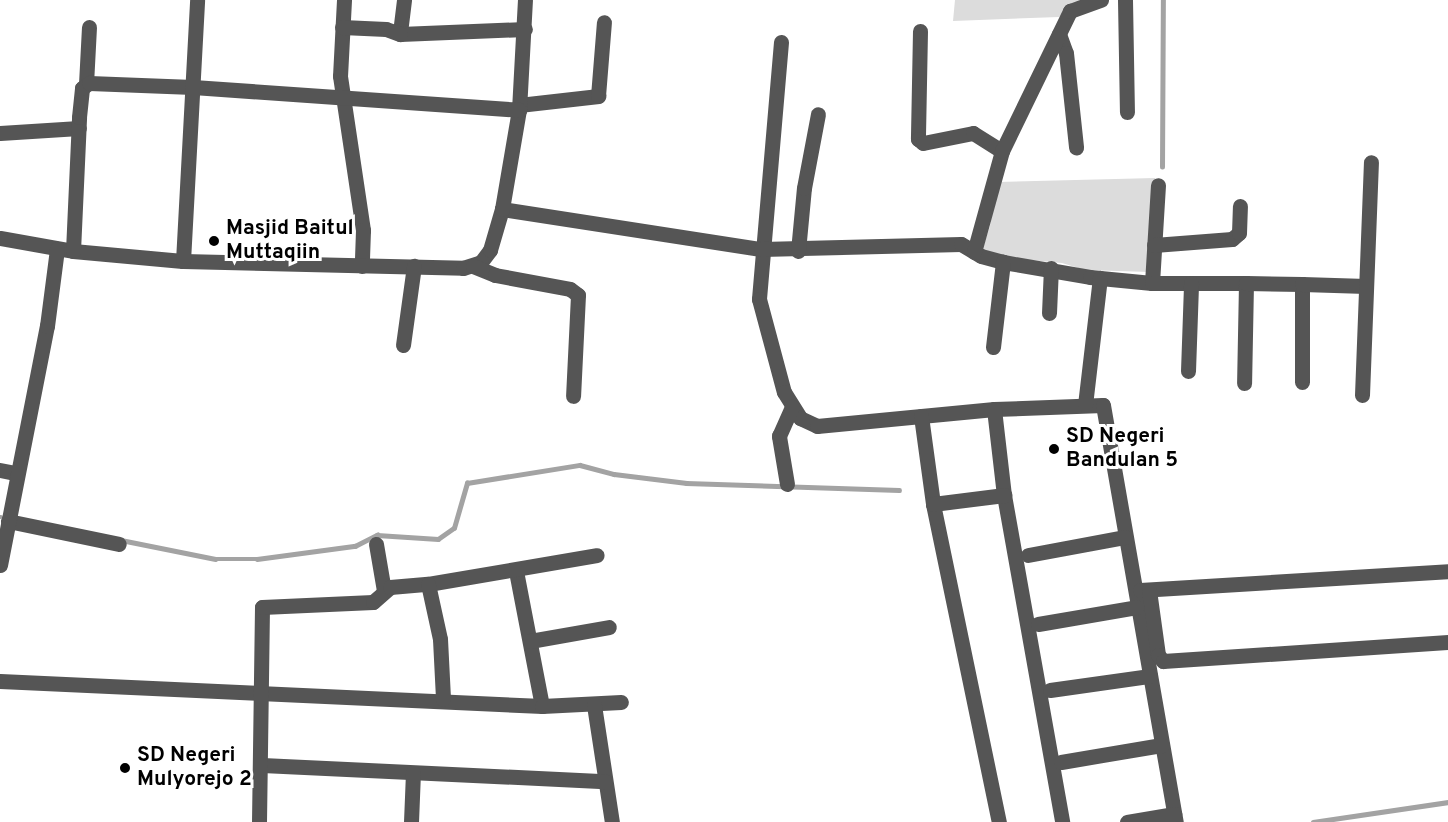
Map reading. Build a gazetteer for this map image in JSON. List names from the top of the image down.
{
  "places": ["Masjid Baitul Muttaqiin", "SD Negeri Bandulan 5", "SD Negeri Mulyorejo 2"]
}
